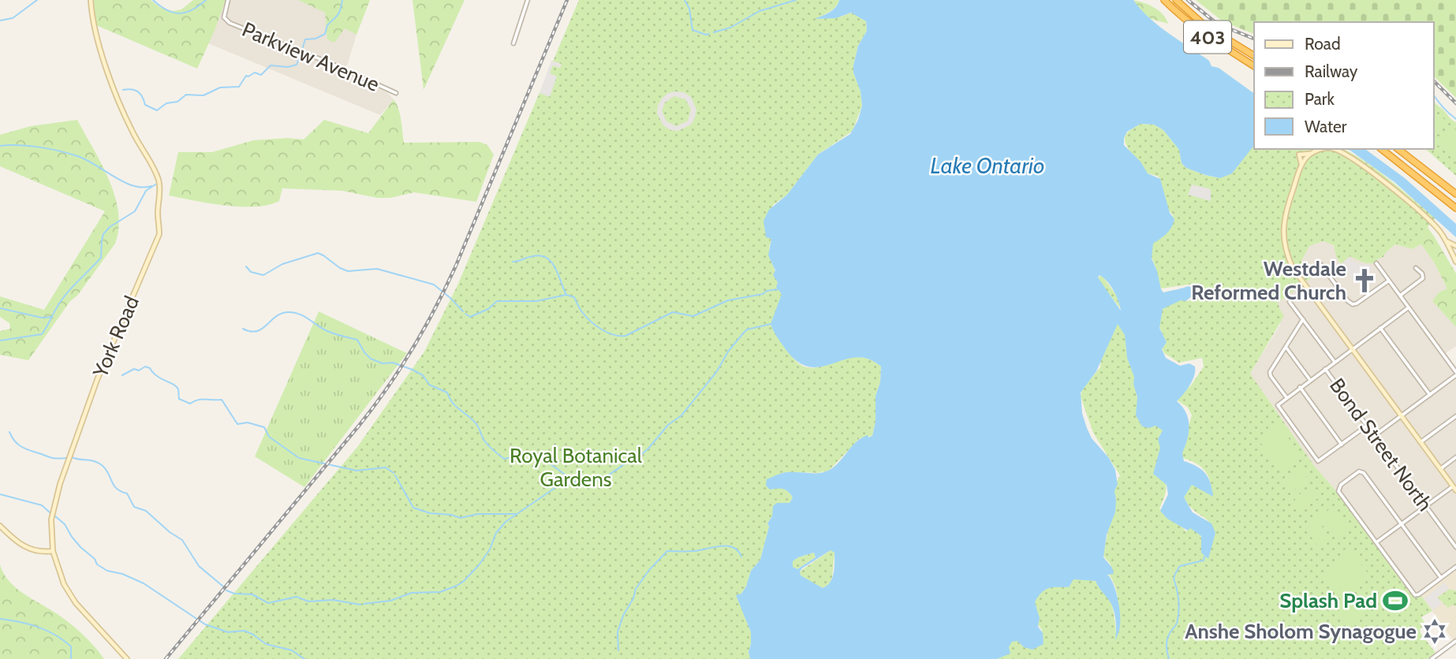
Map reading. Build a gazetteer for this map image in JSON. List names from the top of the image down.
{
  "streets": {
    "highway": ["403"],
    "main road": ["York Road"],
    "street": ["Parkview Avenue", "Bond Street North"]
  },
  "water": ["Lake Ontario"],
  "parks": ["Royal Botanical Gardens"],
  "places": {
    "church": ["Westdale Reformed Church"],
    "sports": ["Splash Pad"],
    "synagogue": ["Anshe Sholom Synagogue"]
  },
  "legend": [
    "Road",
    "Railway",
    "Park",
    "Water"
  ]
}
